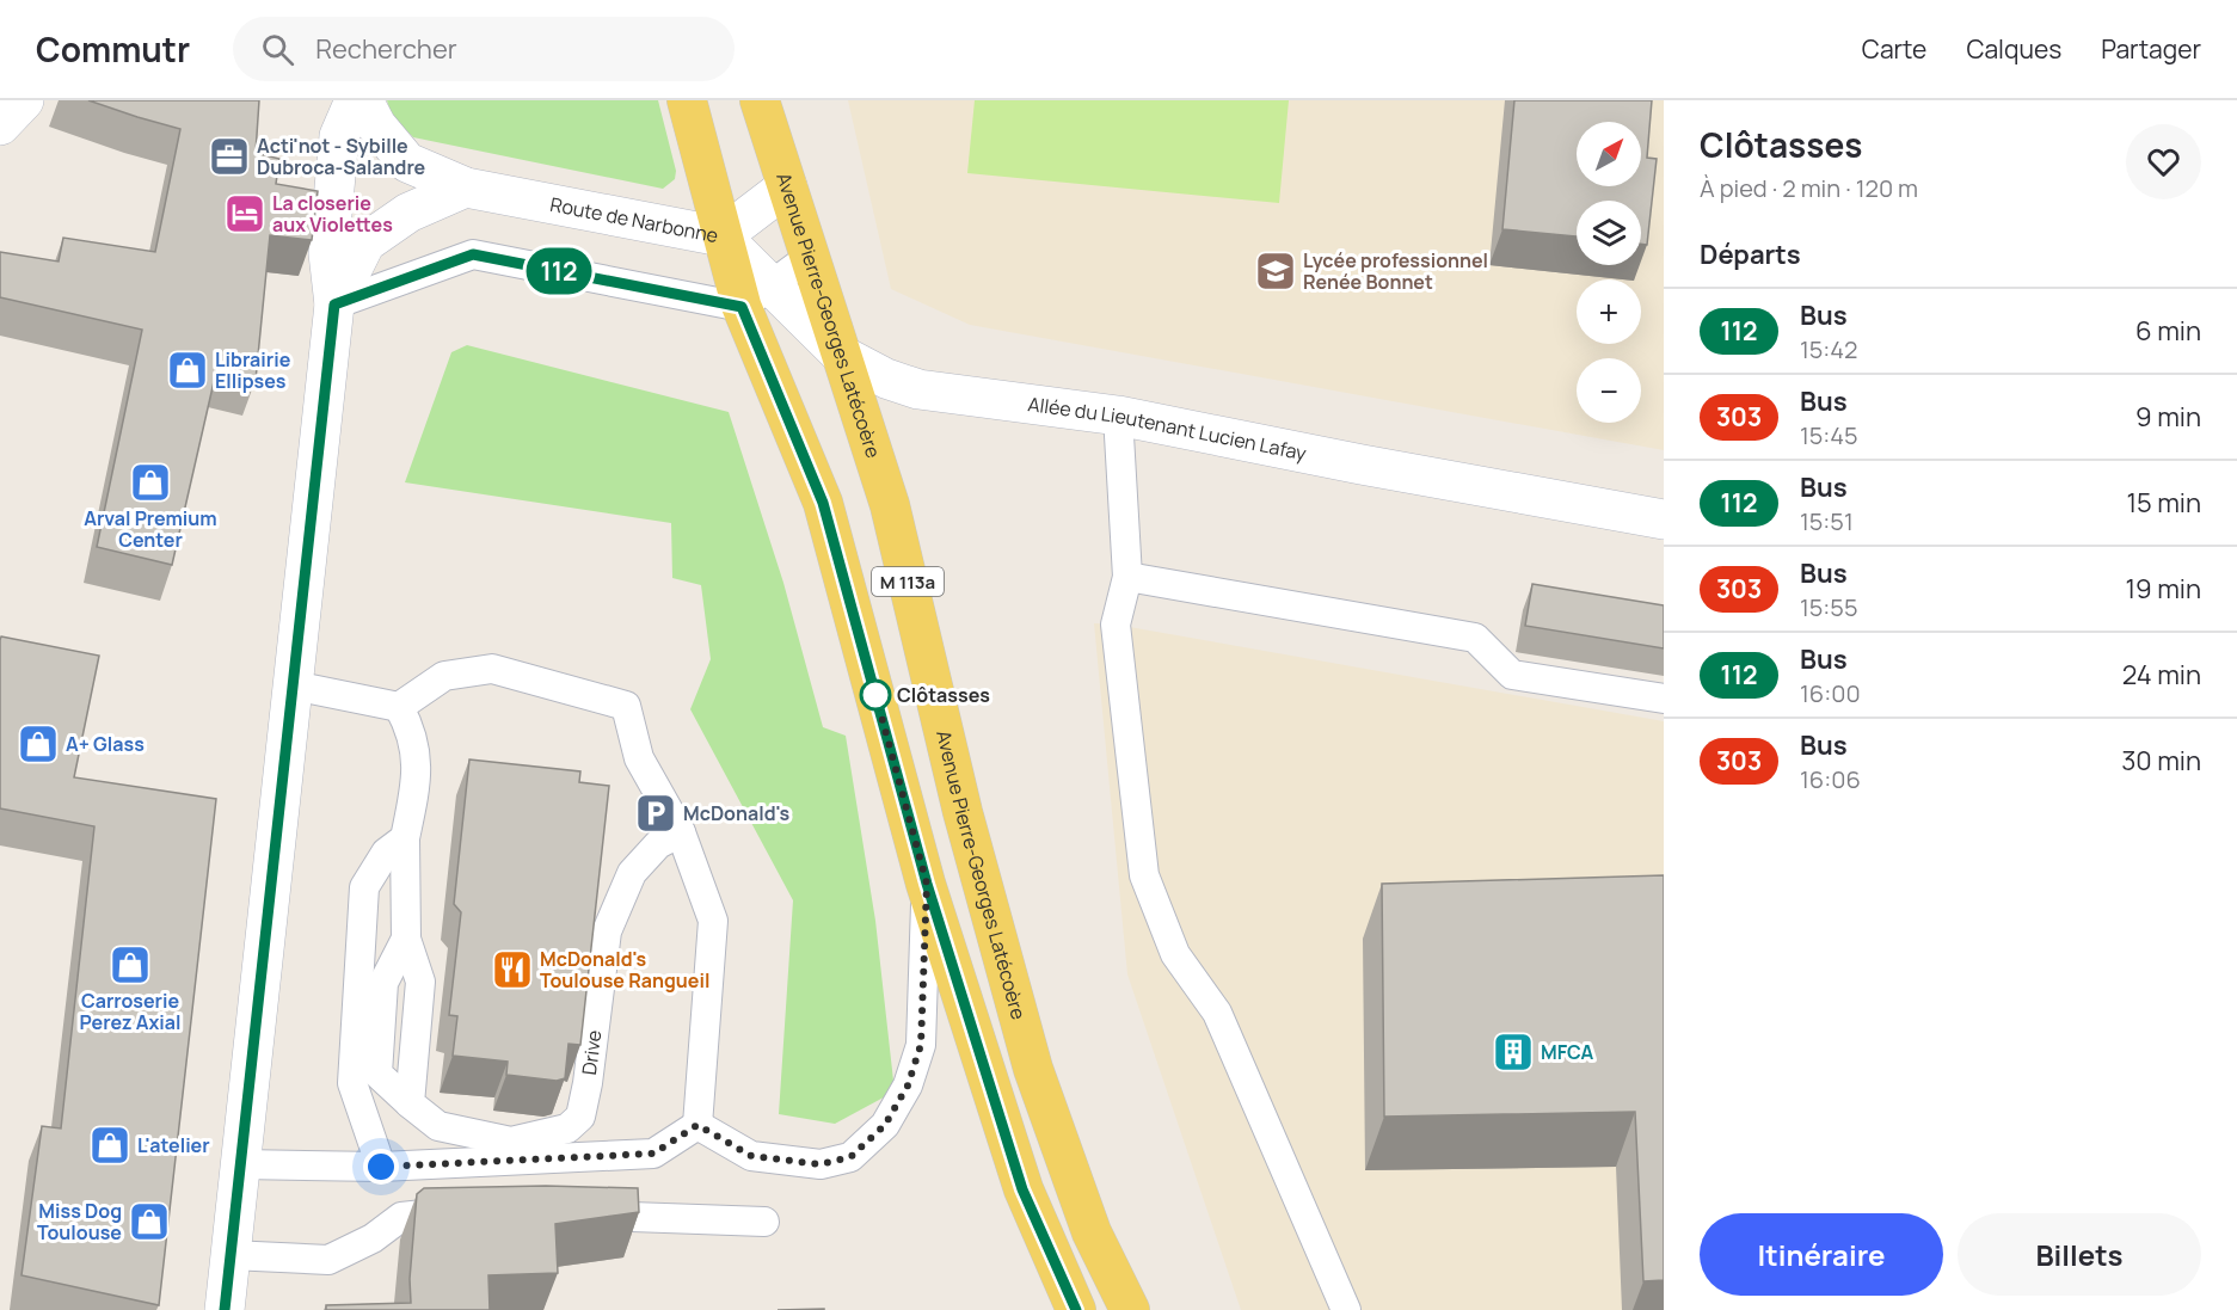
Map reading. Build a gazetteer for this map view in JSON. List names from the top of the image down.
{
  "streets": {
    "main road": [
      "Route de Narbonne",
      "Avenue Pierre-Georges Latécoère",
      "Allée du Lieutenant Lucien Lafay",
      "M 113a"
    ],
    "lane": ["Drive"]
  },
  "crossings": [
    ["Route de Narbonne", "Avenue Pierre-Georges Latécoère"],
    ["Route de Narbonne", "M 113a"],
    ["Avenue Pierre-Georges Latécoère", "Allée du Lieutenant Lucien Lafay"],
    ["Allée du Lieutenant Lucien Lafay", "M 113a"]
  ],
  "places": {
    "office": ["Acti'not - Sybille Dubroca-Salandre"],
    "hotel": ["La closerie aux Violettes"],
    "school or university": ["Lycée professionnel Renée Bonnet"],
    "shop": [
      "Librairie Ellipses",
      "Arval Premium Center",
      "A+ Glass",
      "Carroserie Perez Axial",
      "L'atelier",
      "Miss Dog Toulouse"
    ],
    "other": ["Clôtasses"],
    "parking": ["McDonald's"],
    "restaurant": ["McDonald's Toulouse Rangueil"],
    "building": ["MFCA"]
  },
  "lines": ["bus line 112"],
  "north": "top right",
  "page": {
    "header": "Commutr",
    "search": "Rechercher",
    "nav": ["Carte", "Calques", "Partager"],
    "on_map": "112",
    "heading": [
      ["Clôtasses", "À pied · 2 min · 120 m"],
      "Départs"
    ],
    "map_buttons": ["+", "−"],
    "list": [
      {
        "mark": "112",
        "name": "Bus",
        "note": "15:42",
        "value": "6 min"
      },
      {
        "mark": "303",
        "name": "Bus",
        "note": "15:45",
        "value": "9 min"
      },
      {
        "mark": "112",
        "name": "Bus",
        "note": "15:51",
        "value": "15 min"
      },
      {
        "mark": "303",
        "name": "Bus",
        "note": "15:55",
        "value": "19 min"
      },
      {
        "mark": "112",
        "name": "Bus",
        "note": "16:00",
        "value": "24 min"
      },
      {
        "mark": "303",
        "name": "Bus",
        "note": "16:06",
        "value": "30 min"
      }
    ],
    "buttons": ["Itinéraire", "Billets"]
  }
}
